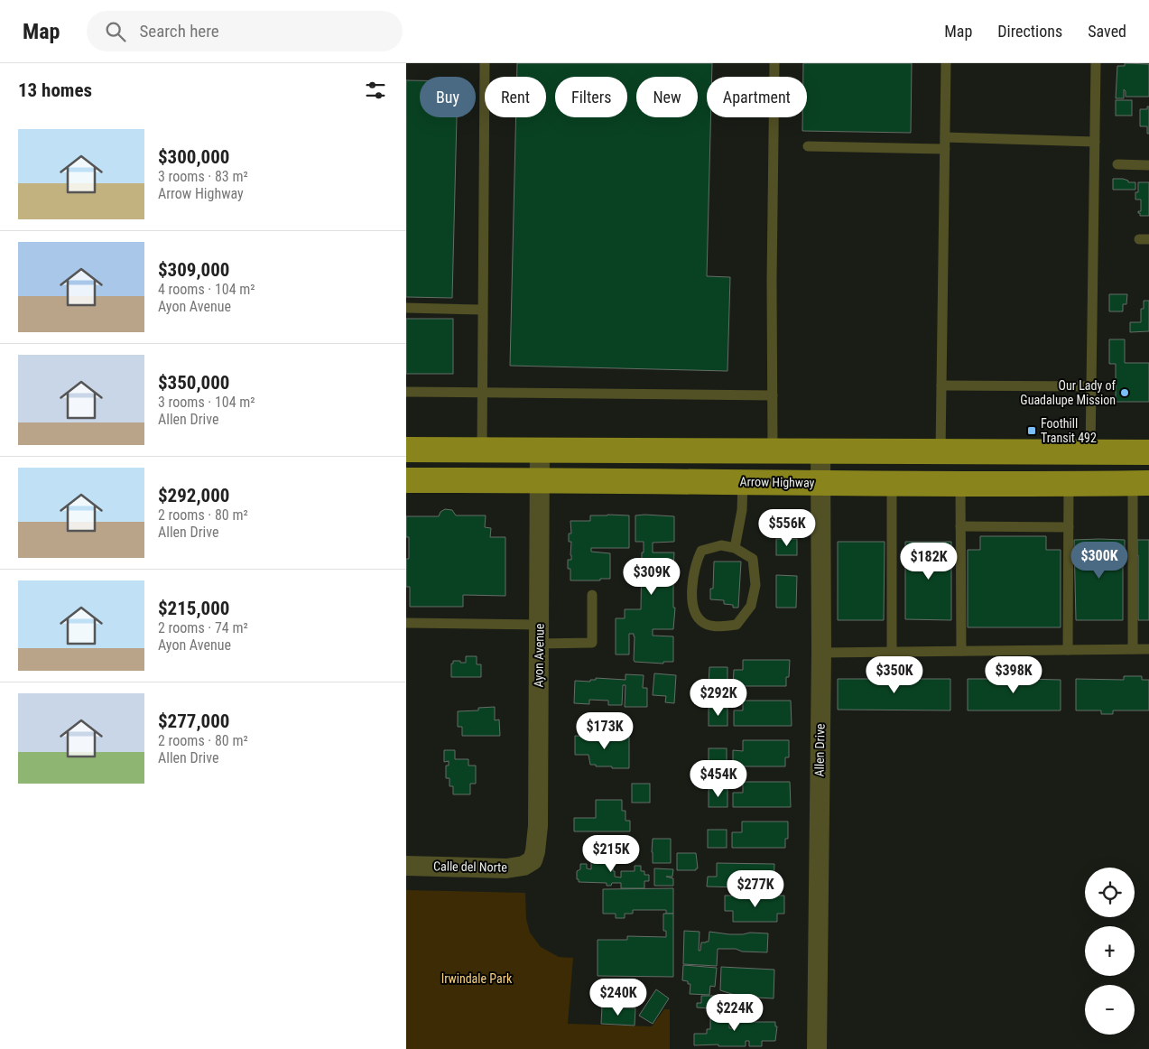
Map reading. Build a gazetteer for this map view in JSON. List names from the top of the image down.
{
  "streets": {
    "main road": ["Arrow Highway"],
    "street": ["Ayon Avenue", "Allen Drive", "Calle del Norte"]
  },
  "crossings": [
    ["Arrow Highway", "Ayon Avenue"],
    ["Arrow Highway", "Allen Drive"],
    ["Ayon Avenue", "Calle del Norte"]
  ],
  "parks": ["Irwindale Park"],
  "places": {
    "other": ["Our Lady of Guadalupe Mission"],
    "transit": ["Foothill Transit 492"]
  },
  "page": {
    "header": "Map",
    "search": "Search here",
    "nav": ["Map", "Directions", "Saved"],
    "heading": "13 homes",
    "chip": [
      "Buy",
      "Rent",
      "Filters",
      "New",
      "Apartment"
    ],
    "list": [
      {
        "name": "$300,000",
        "note": "3 rooms · 83 m² · Arrow Highway"
      },
      {
        "name": "$309,000",
        "note": "4 rooms · 104 m² · Ayon Avenue"
      },
      {
        "name": "$350,000",
        "note": "3 rooms · 104 m² · Allen Drive"
      },
      {
        "name": "$292,000",
        "note": "2 rooms · 80 m² · Allen Drive"
      },
      {
        "name": "$215,000",
        "note": "2 rooms · 74 m² · Ayon Avenue"
      },
      {
        "name": "$277,000",
        "note": "2 rooms · 80 m² · Allen Drive"
      }
    ],
    "price": [
      "$556K",
      "$300K",
      "$182K",
      "$309K",
      "$350K",
      "$398K",
      "$292K",
      "$173K",
      "$454K",
      "$215K",
      "$277K",
      "$240K",
      "$224K"
    ],
    "map_buttons": ["+", "−"]
  }
}
